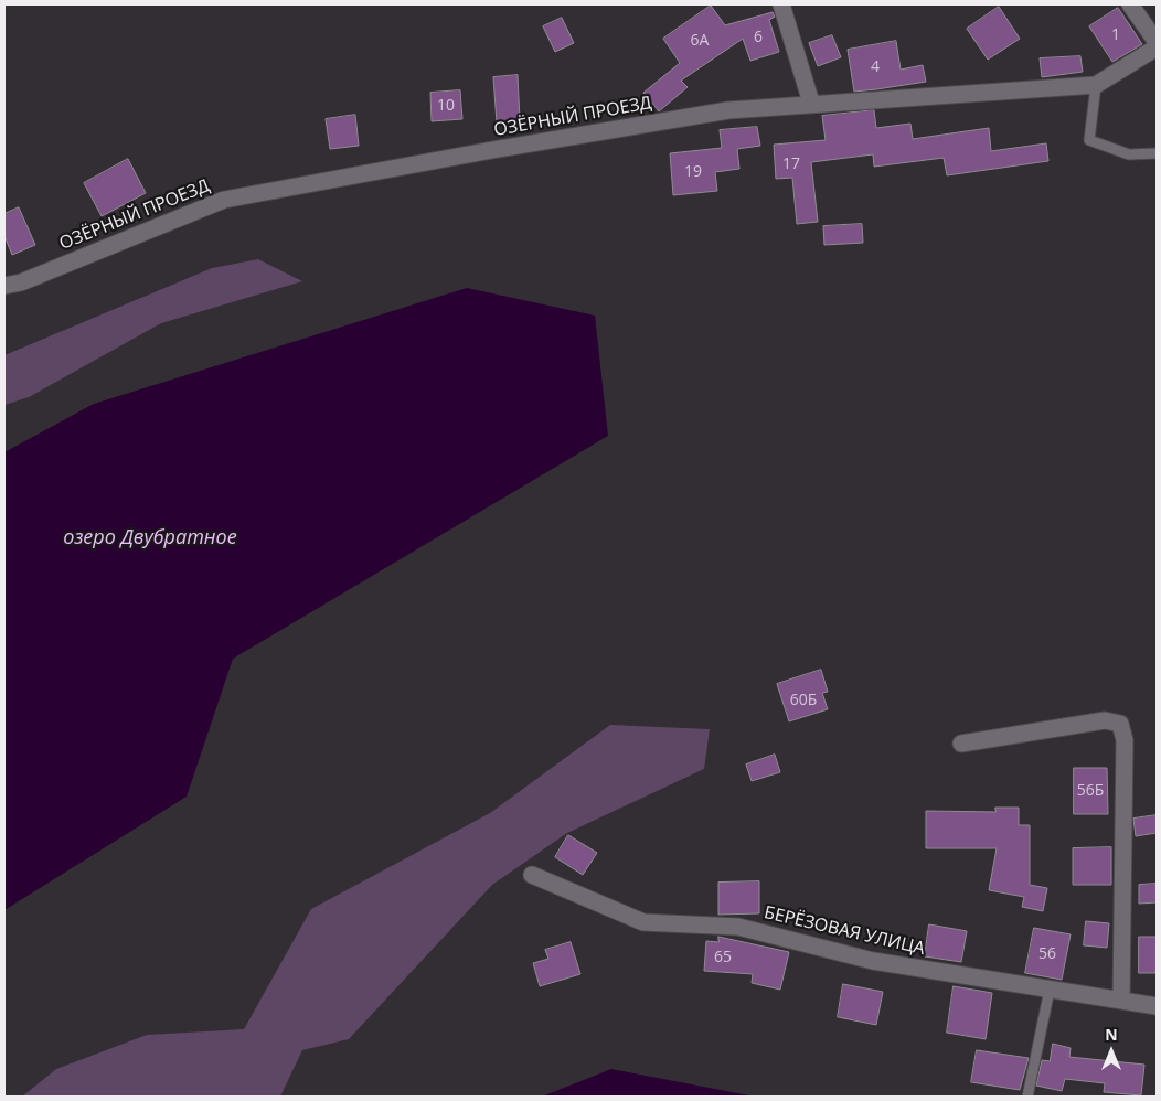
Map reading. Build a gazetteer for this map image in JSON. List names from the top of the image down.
{
  "streets": {
    "street": ["ОЗЁРНЫЙ ПРОЕЗД", "БЕРЁЗОВАЯ УЛИЦА"]
  },
  "water": ["озеро Двубратное"],
  "house_numbers": [
    "1",
    "6",
    "6А",
    "4",
    "10",
    "17",
    "19",
    "60Б",
    "56Б",
    "56",
    "65"
  ],
  "north": "top"
}
